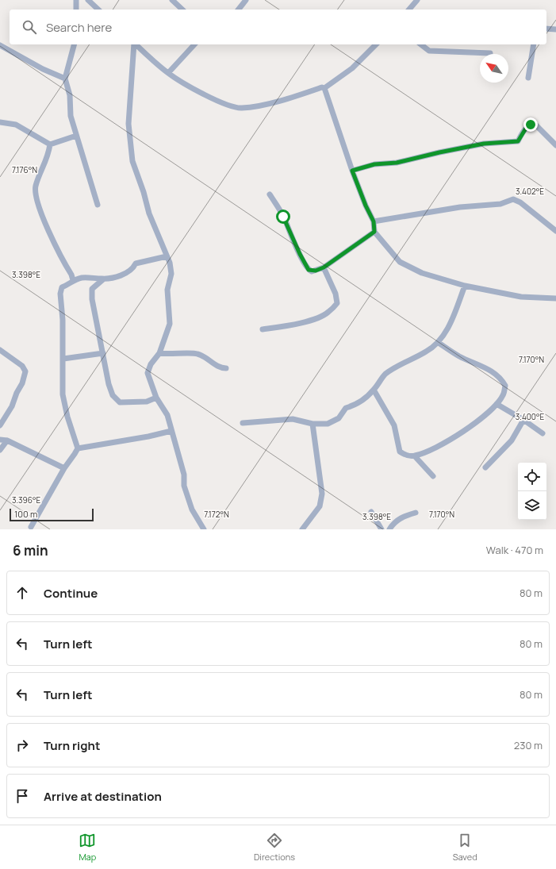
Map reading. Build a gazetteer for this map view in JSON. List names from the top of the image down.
{
  "scale_bar": "100 m",
  "north": "top left",
  "page": {
    "search": "Search here",
    "scale": "100 m",
    "heading": ["6 min", "Walk · 470 m"],
    "list": [
      ["Continue", "80 m"],
      ["Turn left", "80 m"],
      ["Turn left", "80 m"],
      ["Turn right", "230 m"],
      "Arrive at destination"
    ],
    "nav": ["Map", "Directions", "Saved"]
  },
  "coordinates": [
    "7.176°N",
    "3.402°E",
    "3.398°E",
    "7.170°N",
    "3.400°E",
    "3.396°E",
    "7.172°N"
  ]
}
